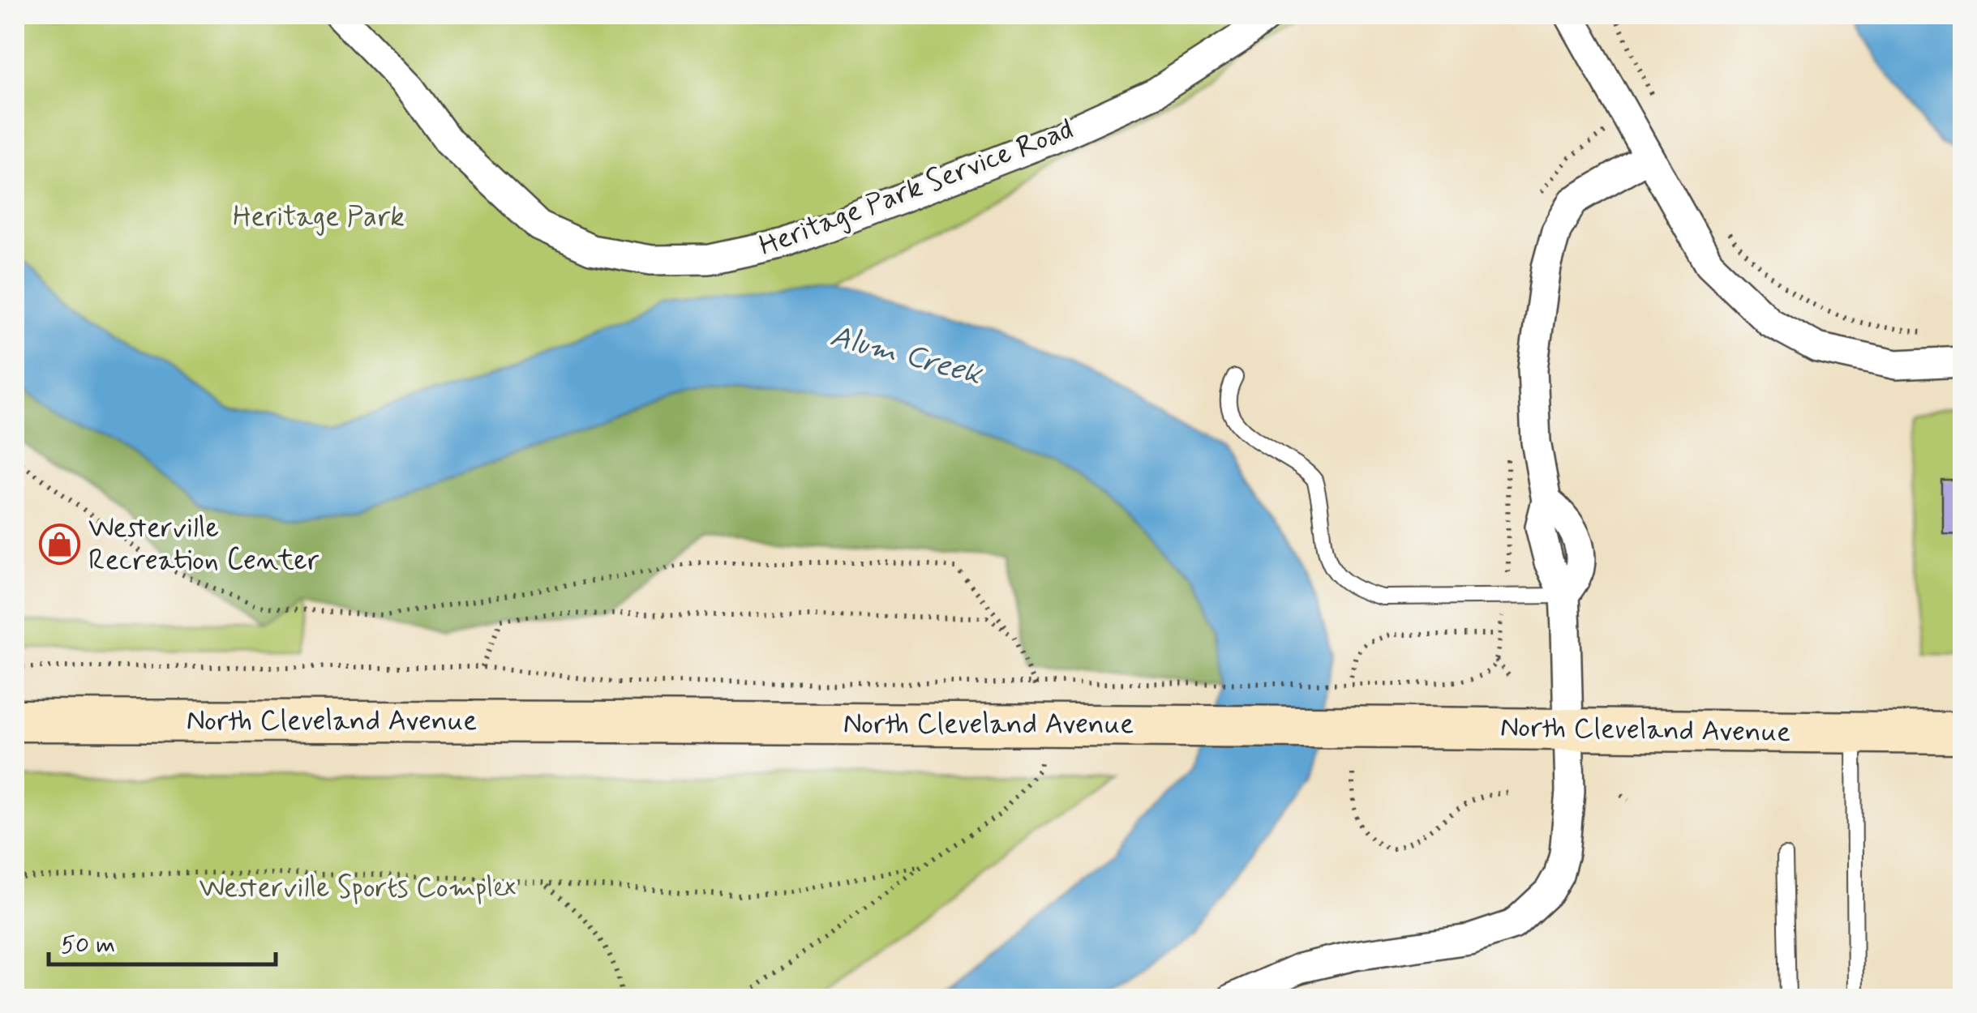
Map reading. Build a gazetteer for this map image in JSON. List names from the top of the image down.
{
  "streets": {
    "main road": ["North Cleveland Avenue"],
    "street": ["Heritage Park Service Road"]
  },
  "water": ["Alum Creek"],
  "parks": ["Heritage Park", "Westerville Sports Complex"],
  "places": {
    "shop": ["Westerville Recreation Center"]
  },
  "scale_bar": "50 m"
}
